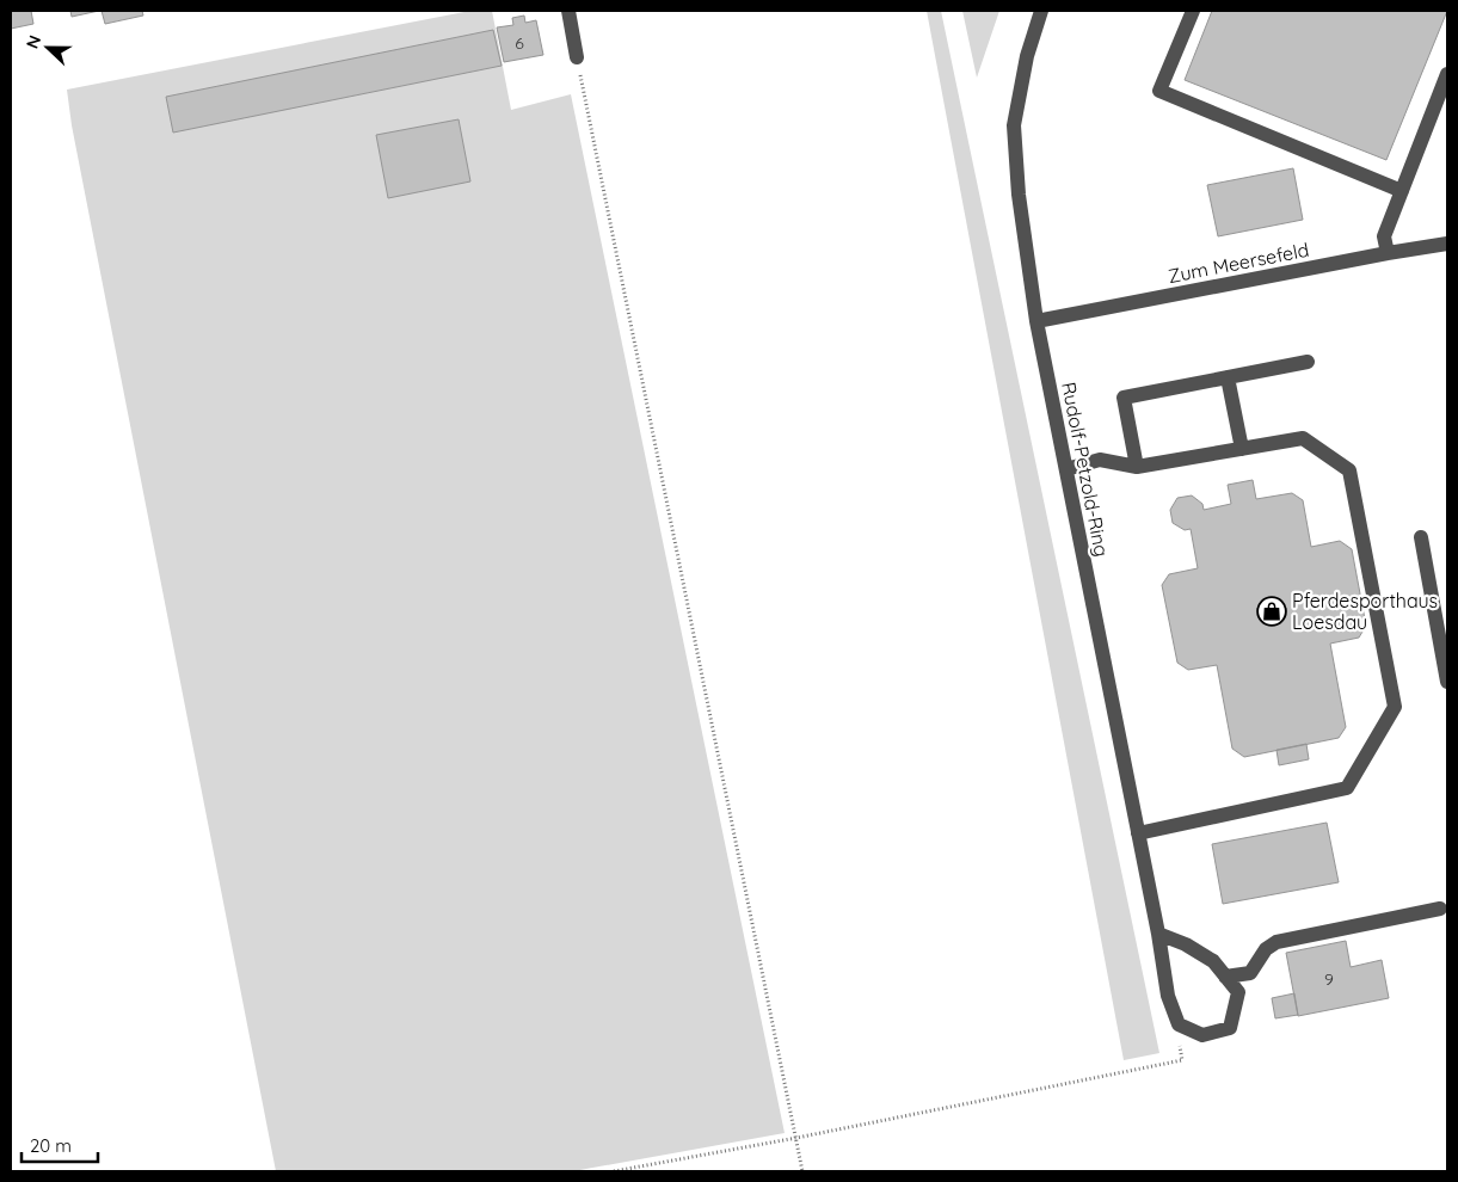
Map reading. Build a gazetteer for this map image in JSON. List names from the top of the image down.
{
  "streets": {
    "street": ["Zum Meersefeld", "Rudolf-Petzold-Ring"]
  },
  "crossings": [
    ["Zum Meersefeld", "Rudolf-Petzold-Ring"]
  ],
  "places": {
    "shop": ["Pferdesporthaus Loesdau"]
  },
  "house_numbers": ["6", "9"],
  "scale_bar": "20 m",
  "north": "left"
}
